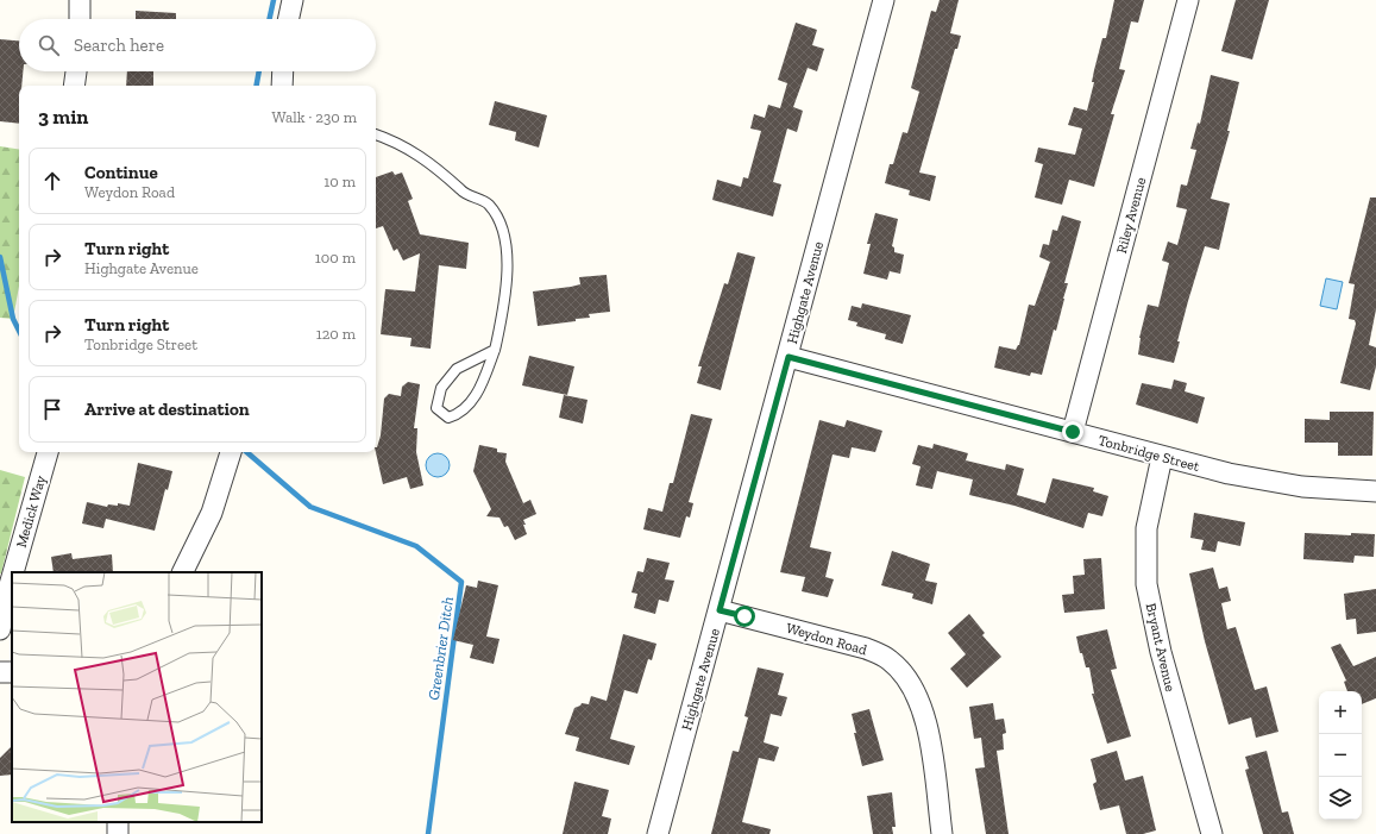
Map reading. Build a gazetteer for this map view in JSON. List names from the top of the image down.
{
  "streets": {
    "street": [
      "Riley Avenue",
      "Highgate Avenue",
      "Tonbridge Street",
      "Medick Way",
      "Weydon Road",
      "Bryant Avenue"
    ]
  },
  "crossings": [
    ["Riley Avenue", "Tonbridge Street"],
    ["Highgate Avenue", "Tonbridge Street"],
    ["Highgate Avenue", "Weydon Road"],
    ["Tonbridge Street", "Bryant Avenue"]
  ],
  "water": ["Greenbrier Ditch"],
  "page": {
    "search": "Search here",
    "heading": ["3 min", "Walk · 230 m"],
    "list": [
      ["Continue", "Weydon Road", "10 m"],
      ["Turn right", "Highgate Avenue", "100 m"],
      ["Turn right", "Tonbridge Street", "120 m"],
      "Arrive at destination"
    ],
    "map_buttons": ["+", "−"]
  }
}
